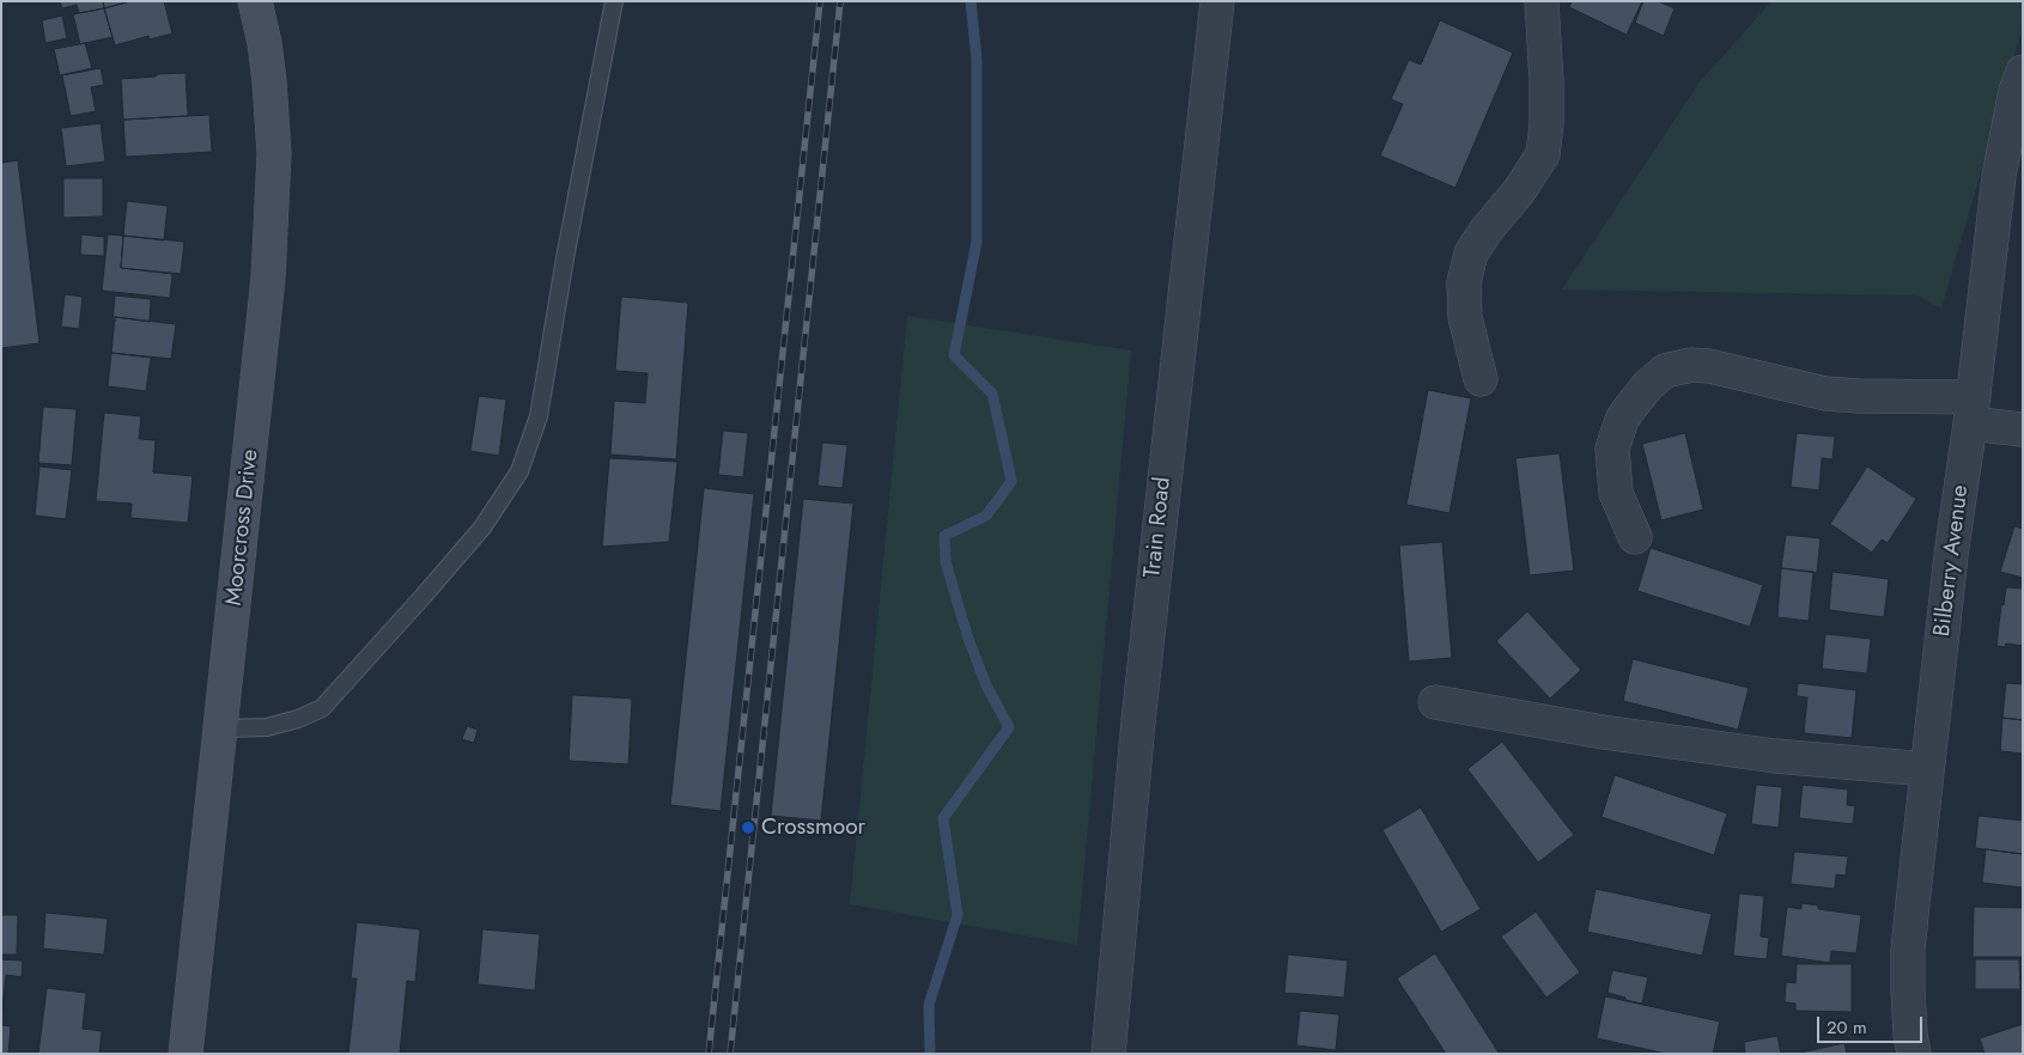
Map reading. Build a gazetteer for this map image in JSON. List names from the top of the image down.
{
  "streets": {
    "street": ["Moorcross Drive", "Train Road", "Bilberry Avenue"]
  },
  "places": ["Crossmoor"],
  "scale_bar": "20 m"
}
